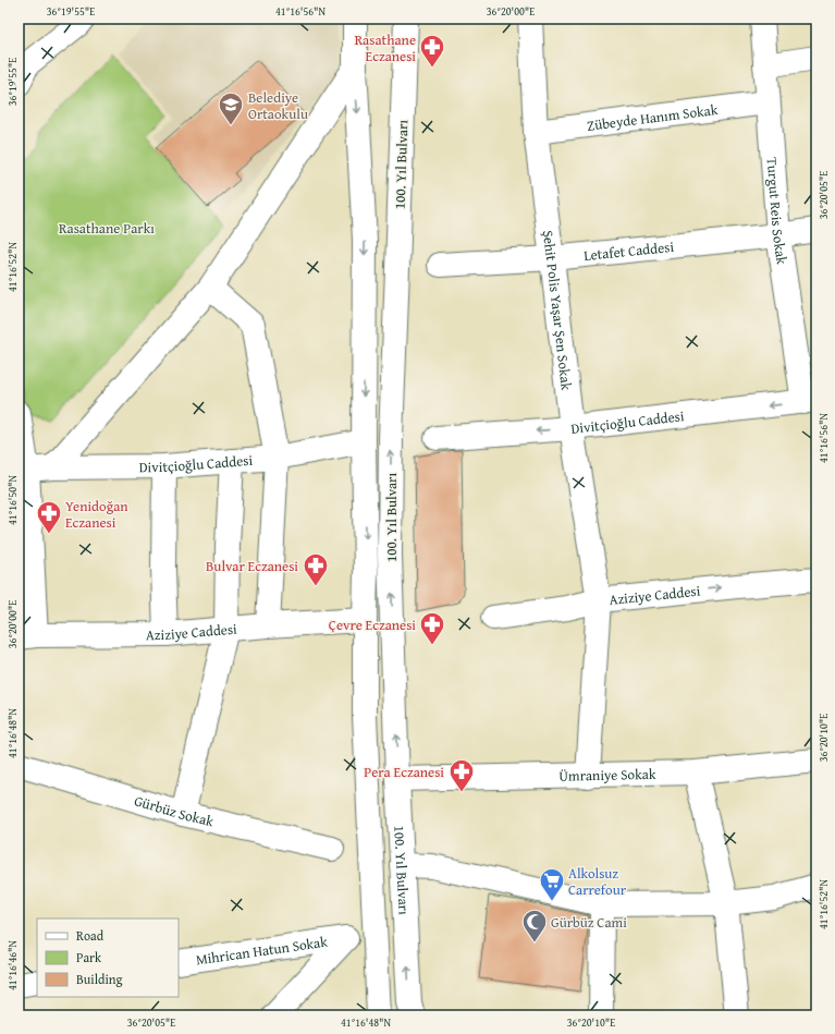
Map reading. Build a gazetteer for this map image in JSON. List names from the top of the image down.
{
  "streets": {
    "street": [
      "Zübeyde Hanım Sokak",
      "100. Yıl Bulvarı",
      "Turgut Reis Sokak",
      "Letafet Caddesi",
      "Şehit Polis Yaşar Şen Sokak",
      "Divitçioğlu Caddesi",
      "Aziziye Caddesi",
      "Ümraniye Sokak",
      "Gürbüz Sokak",
      "Mihrican Hatun Sokak"
    ]
  },
  "crossings": [
    ["Zübeyde Hanım Sokak", "Turgut Reis Sokak"],
    ["Zübeyde Hanım Sokak", "Şehit Polis Yaşar Şen Sokak"],
    ["100. Yıl Bulvarı", "Divitçioğlu Caddesi"],
    ["100. Yıl Bulvarı", "Aziziye Caddesi"],
    ["100. Yıl Bulvarı", "Ümraniye Sokak"],
    ["Turgut Reis Sokak", "Letafet Caddesi"],
    ["Turgut Reis Sokak", "Divitçioğlu Caddesi"],
    ["Letafet Caddesi", "Şehit Polis Yaşar Şen Sokak"],
    ["Şehit Polis Yaşar Şen Sokak", "Divitçioğlu Caddesi"],
    ["Şehit Polis Yaşar Şen Sokak", "Aziziye Caddesi"],
    ["Şehit Polis Yaşar Şen Sokak", "Ümraniye Sokak"]
  ],
  "one_way": ["Divitçioğlu Caddesi"],
  "parks": ["Rasathane Parkı"],
  "places": {
    "pharmacy": [
      "Rasathane Eczanesi",
      "Yenidoğan Eczanesi",
      "Bulvar Eczanesi",
      "Çevre Eczanesi",
      "Pera Eczanesi"
    ],
    "school or university": ["Belediye Ortaokulu"],
    "supermarket": ["Alkolsuz Carrefour"],
    "mosque": ["Gürbüz Cami"]
  },
  "legend": ["Road", "Park", "Building"],
  "coordinates": [
    "36°19'55\"E",
    "41°16'56\"N",
    "36°20'00\"E",
    "36°20'05\"E",
    "41°16'52\"N",
    "41°16'50\"N",
    "41°16'48\"N",
    "36°20'10\"E",
    "41°16'46\"N"
  ]
}
